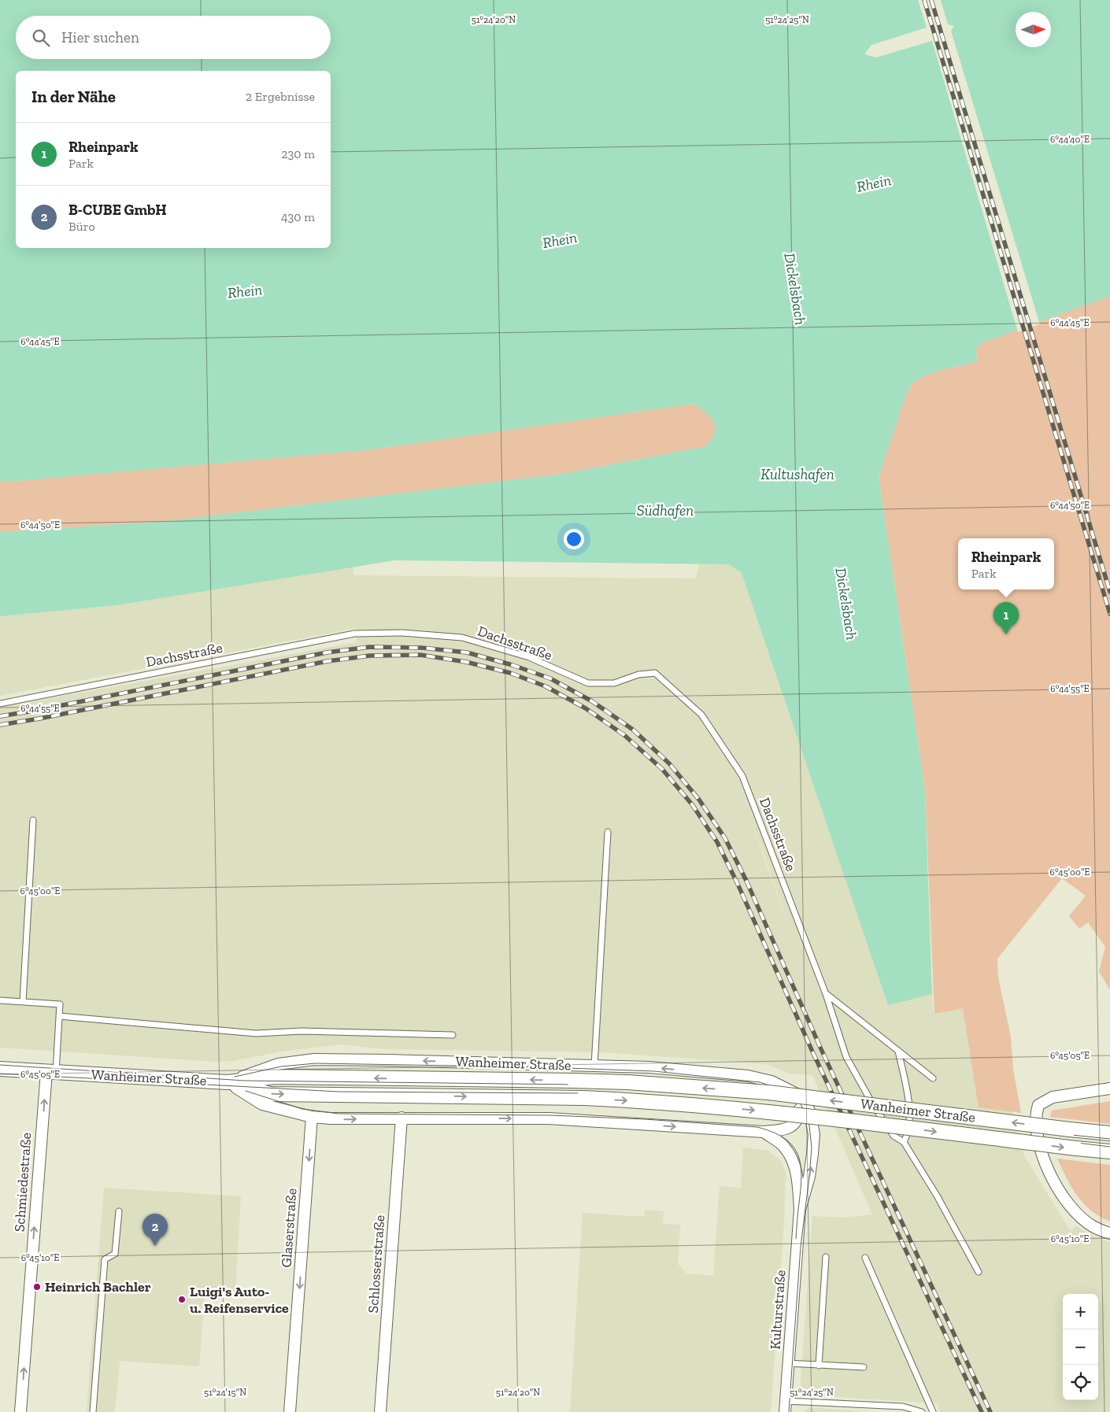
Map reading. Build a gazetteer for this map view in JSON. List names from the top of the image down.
{
  "streets": {
    "street": [
      "Wanheimer Straße",
      "Schmiedestraße",
      "Glaserstraße",
      "Schlosserstraße",
      "Kulturstraße"
    ],
    "lane": ["Dachsstraße"]
  },
  "crossings": [
    ["Wanheimer Straße", "Schmiedestraße"],
    ["Wanheimer Straße", "Glaserstraße"],
    ["Wanheimer Straße", "Schlosserstraße"],
    ["Wanheimer Straße", "Kulturstraße"]
  ],
  "one_way": ["Schmiedestraße", "Glaserstraße"],
  "water": [
    "Rhein",
    "Dickelsbach",
    "Kultushafen",
    "Südhafen"
  ],
  "places": ["Heinrich Bachler", "Luigi's Auto- u. Reifenservice"],
  "north": "right",
  "page": {
    "search": "Hier suchen",
    "heading": ["In der Nähe", "2 Ergebnisse"],
    "list": [
      {
        "mark": "1",
        "name": "Rheinpark",
        "note": "Park",
        "value": "230 m"
      },
      {
        "mark": "2",
        "name": "B-CUBE GmbH",
        "note": "Büro",
        "value": "430 m"
      }
    ],
    "popup": ["Rheinpark", "Park"],
    "pins": ["1", "2"],
    "map_buttons": ["+", "−"]
  },
  "coordinates": [
    "51°24'20\"N",
    "51°24'25\"N",
    "6°44'40\"E",
    "6°44'45\"E",
    "6°44'50\"E",
    "6°44'55\"E",
    "6°45'00\"E",
    "6°45'05\"E",
    "6°45'10\"E",
    "51°24'15\"N"
  ]
}
